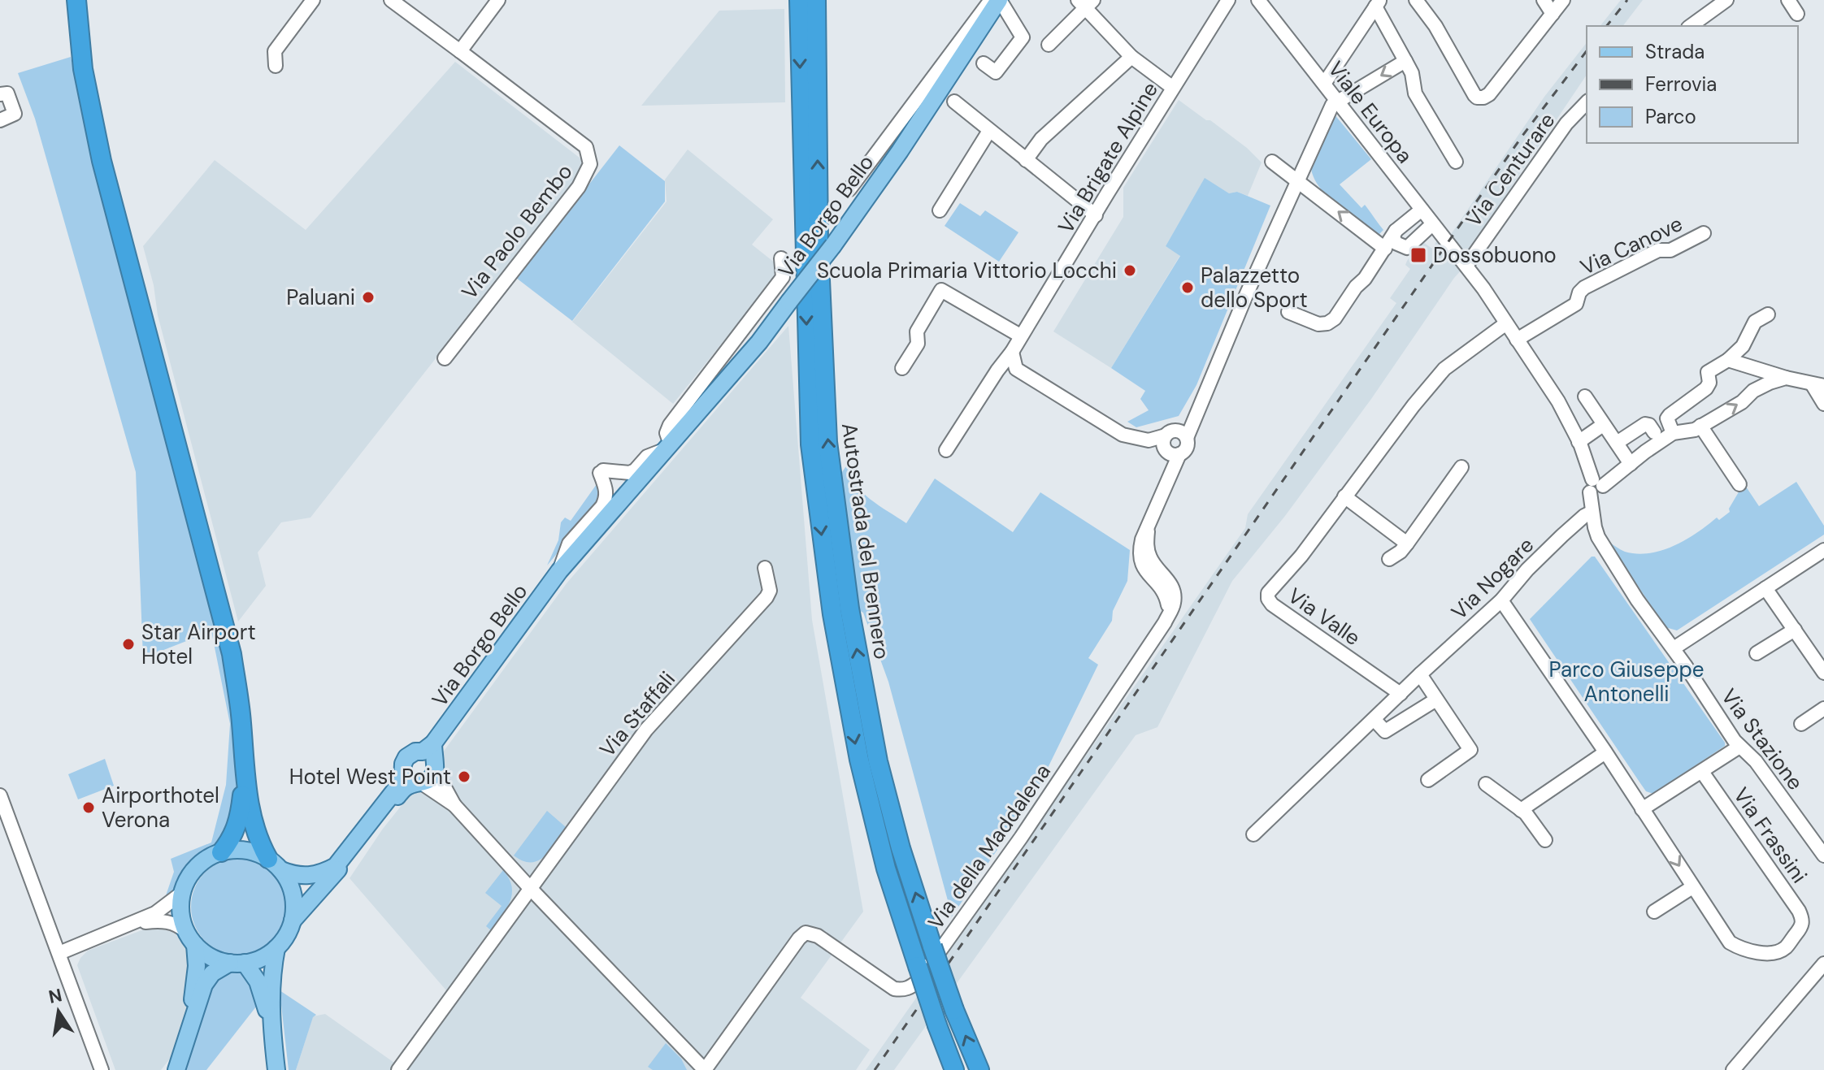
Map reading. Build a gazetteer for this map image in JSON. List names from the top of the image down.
{
  "streets": {
    "highway": ["Autostrada del Brennero"],
    "main road": ["Via Borgo Bello"],
    "street": [
      "Viale Europa",
      "Via Brigate Alpine",
      "Via Centurare",
      "Via Paolo Bembo",
      "Via Canove",
      "Via Nogare",
      "Via Valle",
      "Via Staffali",
      "Via Stazione",
      "Via Frassini",
      "Via della Maddalena"
    ]
  },
  "crossings": [
    ["Viale Europa", "Via Stazione"],
    ["Via Centurare", "Via Stazione"],
    ["Via Canove", "Via Stazione"],
    ["Via Nogare", "Via Valle"],
    ["Via Nogare", "Via Stazione"],
    ["Via Nogare", "Via Frassini"],
    ["Via Valle", "Via Stazione"]
  ],
  "parks": ["Parco Giuseppe Antonelli"],
  "places": {
    "transit": ["Dossobuono"],
    "other": [
      "Scuola Primaria Vittorio Locchi",
      "Palazzetto dello Sport",
      "Paluani",
      "Star Airport Hotel",
      "Hotel West Point",
      "Airporthotel Verona"
    ]
  },
  "legend": ["Strada", "Ferrovia", "Parco"],
  "north": "top"
}
